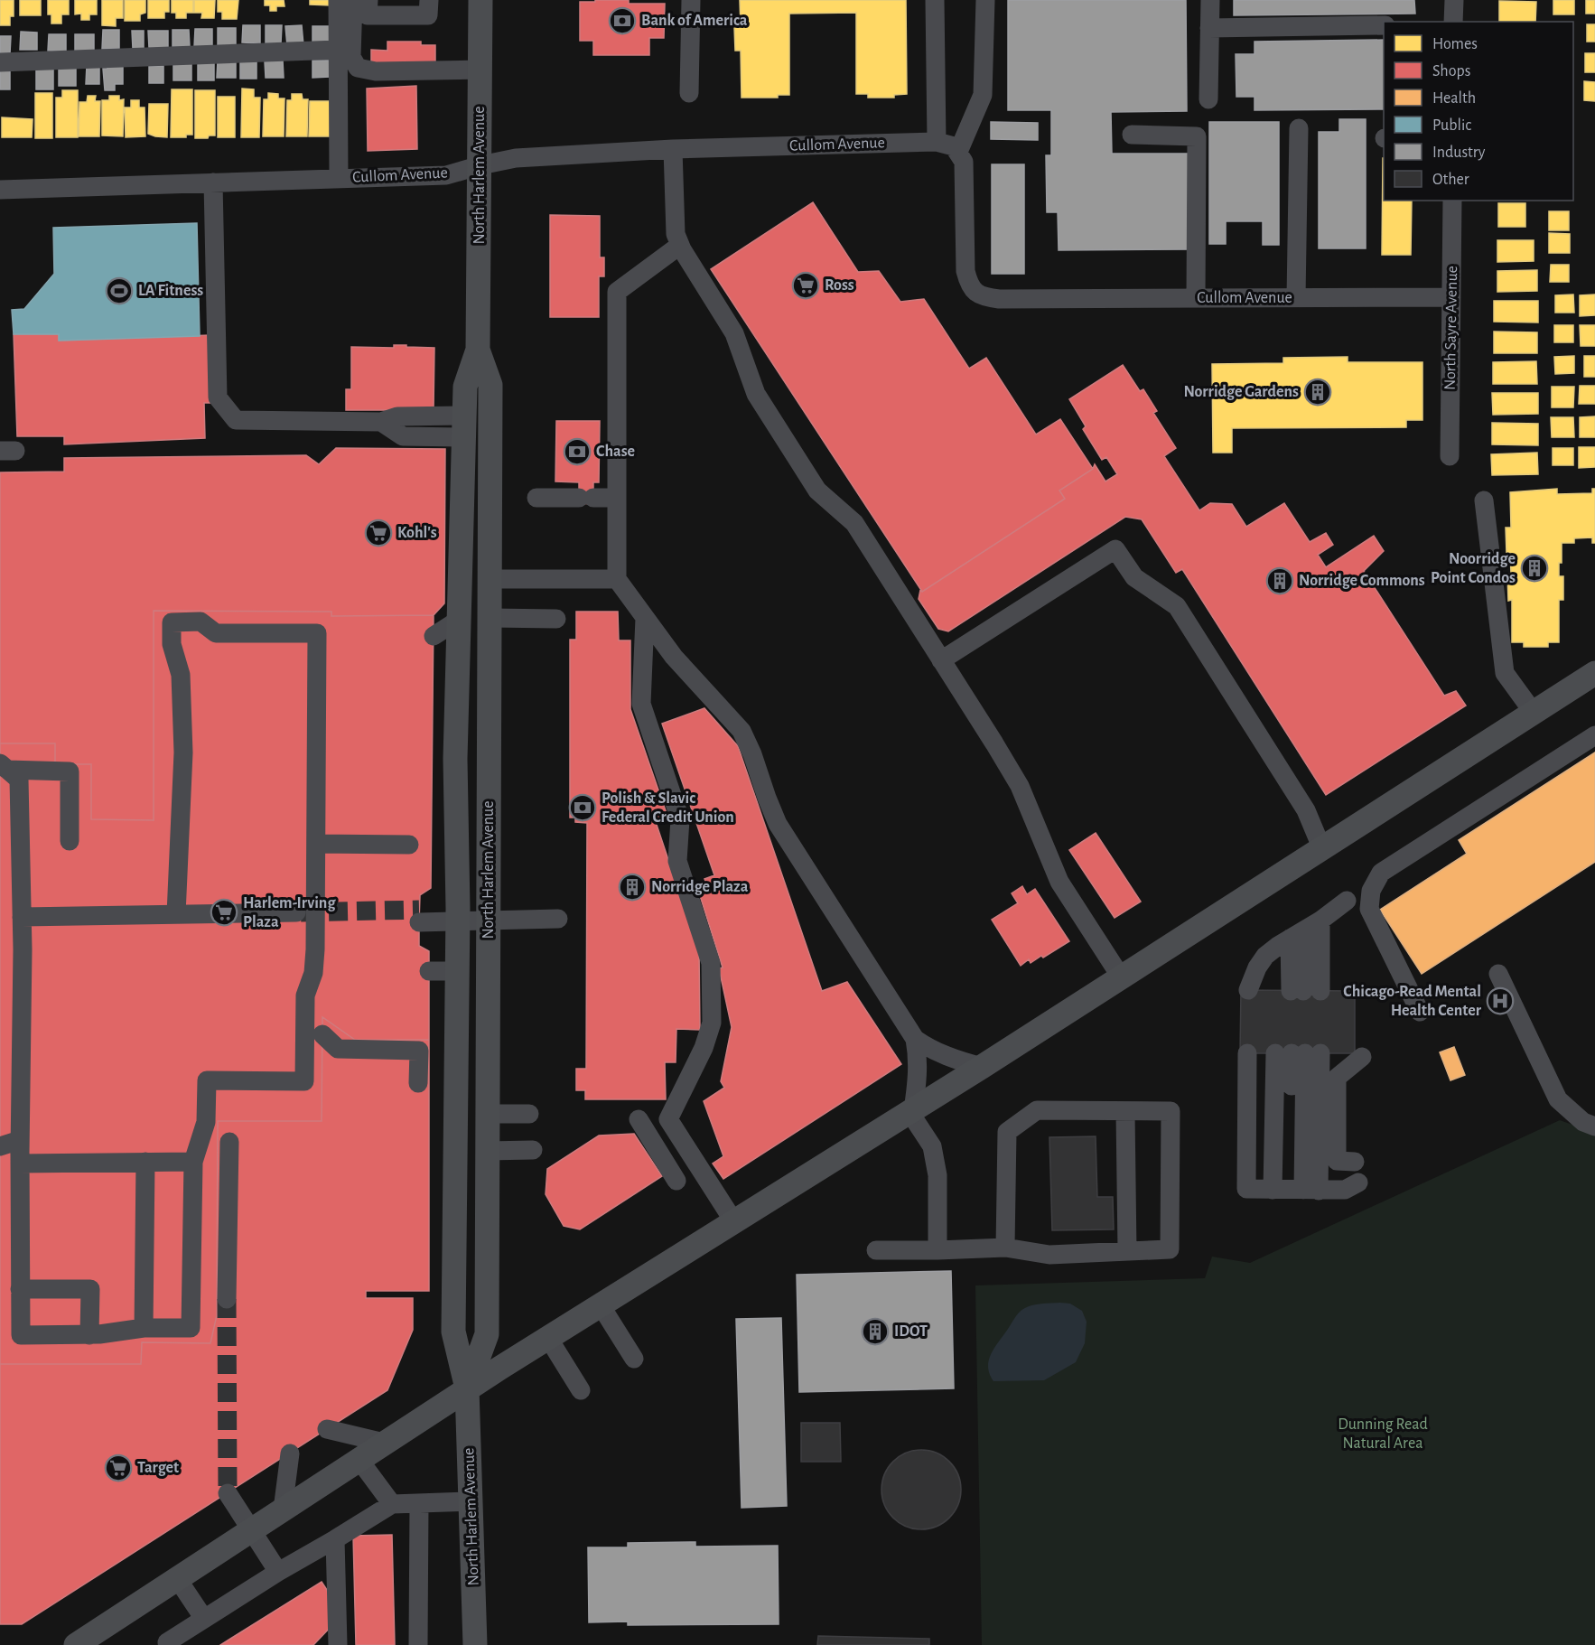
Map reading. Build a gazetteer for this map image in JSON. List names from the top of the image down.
{
  "streets": {
    "main road": ["North Harlem Avenue"],
    "street": ["Cullom Avenue", "North Sayre Avenue"]
  },
  "crossings": [
    ["Cullom Avenue", "North Harlem Avenue"],
    ["Cullom Avenue", "North Sayre Avenue"]
  ],
  "parks": ["Dunning Read Natural Area"],
  "places": {
    "bank": ["Bank of America", "Chase", "Polish & Slavic Federal Credit Union"],
    "supermarket": [
      "Ross",
      "Kohl's",
      "Harlem-Irving Plaza",
      "Target"
    ],
    "sports": ["LA Fitness"],
    "building": [
      "Norridge Gardens",
      "Noorridge Point Condos",
      "Norridge Commons",
      "Norridge Plaza",
      "IDOT"
    ],
    "hospital": ["Chicago-Read Mental Health Center"]
  },
  "legend": [
    "Homes",
    "Shops",
    "Health",
    "Public",
    "Industry",
    "Other"
  ]
}
